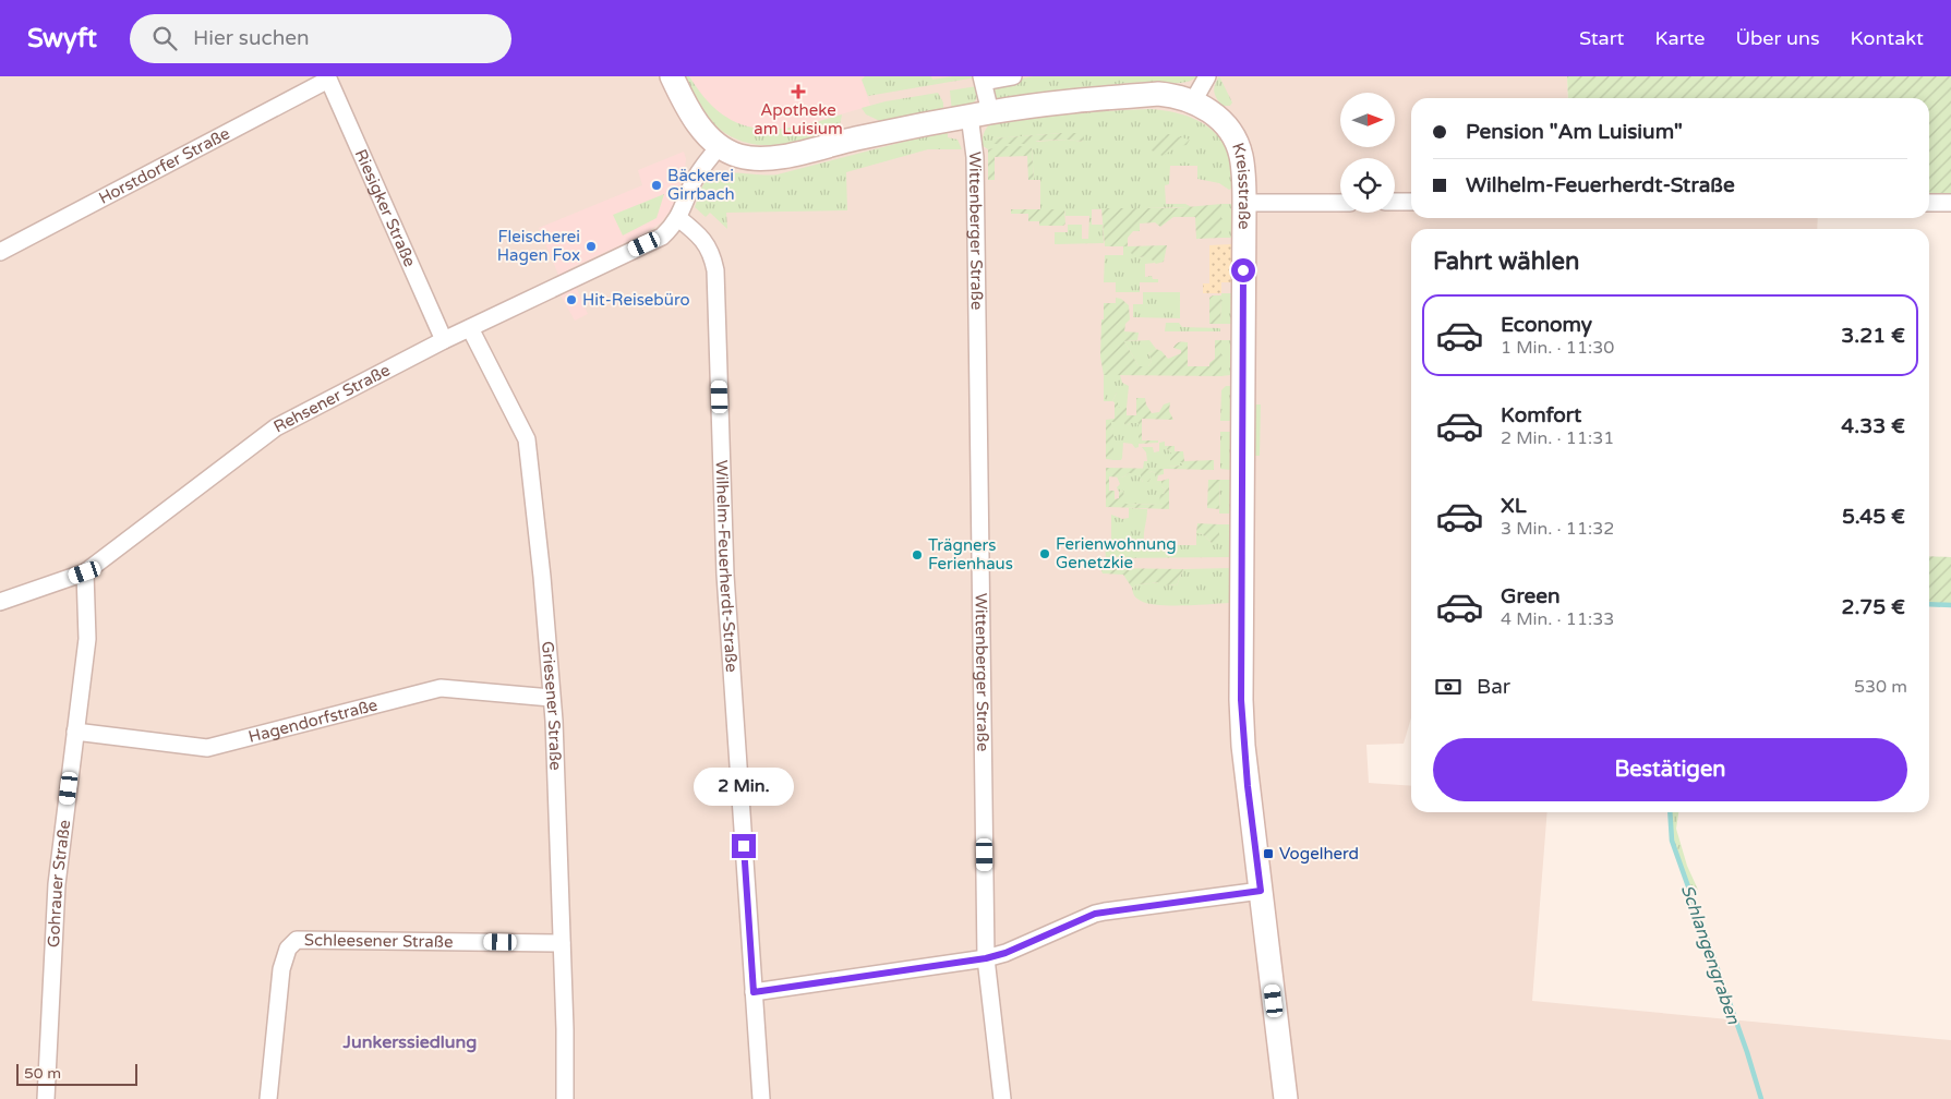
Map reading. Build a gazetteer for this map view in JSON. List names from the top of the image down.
{
  "streets": {
    "main road": ["Kreisstraße"],
    "street": [
      "Horstdorfer Straße",
      "Riesigker Straße",
      "Wittenberger Straße",
      "Rehsener Straße",
      "Wilhelm-Feuerherdt-Straße",
      "Griesener Straße",
      "Hagendorfstraße",
      "Gohrauer Straße",
      "Schleesener Straße"
    ]
  },
  "crossings": [
    ["Horstdorfer Straße", "Riesigker Straße"],
    ["Kreisstraße", "Wittenberger Straße"],
    ["Riesigker Straße", "Rehsener Straße"],
    ["Rehsener Straße", "Wilhelm-Feuerherdt-Straße"],
    ["Rehsener Straße", "Griesener Straße"],
    ["Rehsener Straße", "Gohrauer Straße"],
    ["Griesener Straße", "Hagendorfstraße"],
    ["Griesener Straße", "Schleesener Straße"],
    ["Hagendorfstraße", "Gohrauer Straße"]
  ],
  "districts": ["Junkerssiedlung"],
  "water": ["Schlangengraben"],
  "places": {
    "health": ["Apotheke am Luisium"],
    "other": [
      "Bäckerei Girrbach",
      "Fleischerei Hagen Fox",
      "Hit-Reisebüro",
      "Ferienwohnung Genetzkie",
      "Trägners Ferienhaus"
    ],
    "transit": ["Vogelherd"]
  },
  "scale_bar": "50 m",
  "north": "right",
  "page": {
    "header": "Swyft",
    "search": "Hier suchen",
    "nav": [
      "Start",
      "Karte",
      "Über uns",
      "Kontakt"
    ],
    "banner": ["Pension \"Am Luisium\"", "Wilhelm-Feuerherdt-Straße"],
    "heading": "Fahrt wählen",
    "list": [
      {
        "name": "Economy",
        "note": "1 Min. · 11:30",
        "value": "3.21 €"
      },
      {
        "name": "Komfort",
        "note": "2 Min. · 11:31",
        "value": "4.33 €"
      },
      {
        "name": "XL",
        "note": "3 Min. · 11:32",
        "value": "5.45 €"
      },
      {
        "name": "Green",
        "note": "4 Min. · 11:33",
        "value": "2.75 €"
      }
    ],
    "pay": ["Bar", "530 m"],
    "buttons": "Bestätigen",
    "bubble": "2 Min.",
    "scale": "50 m"
  }
}
